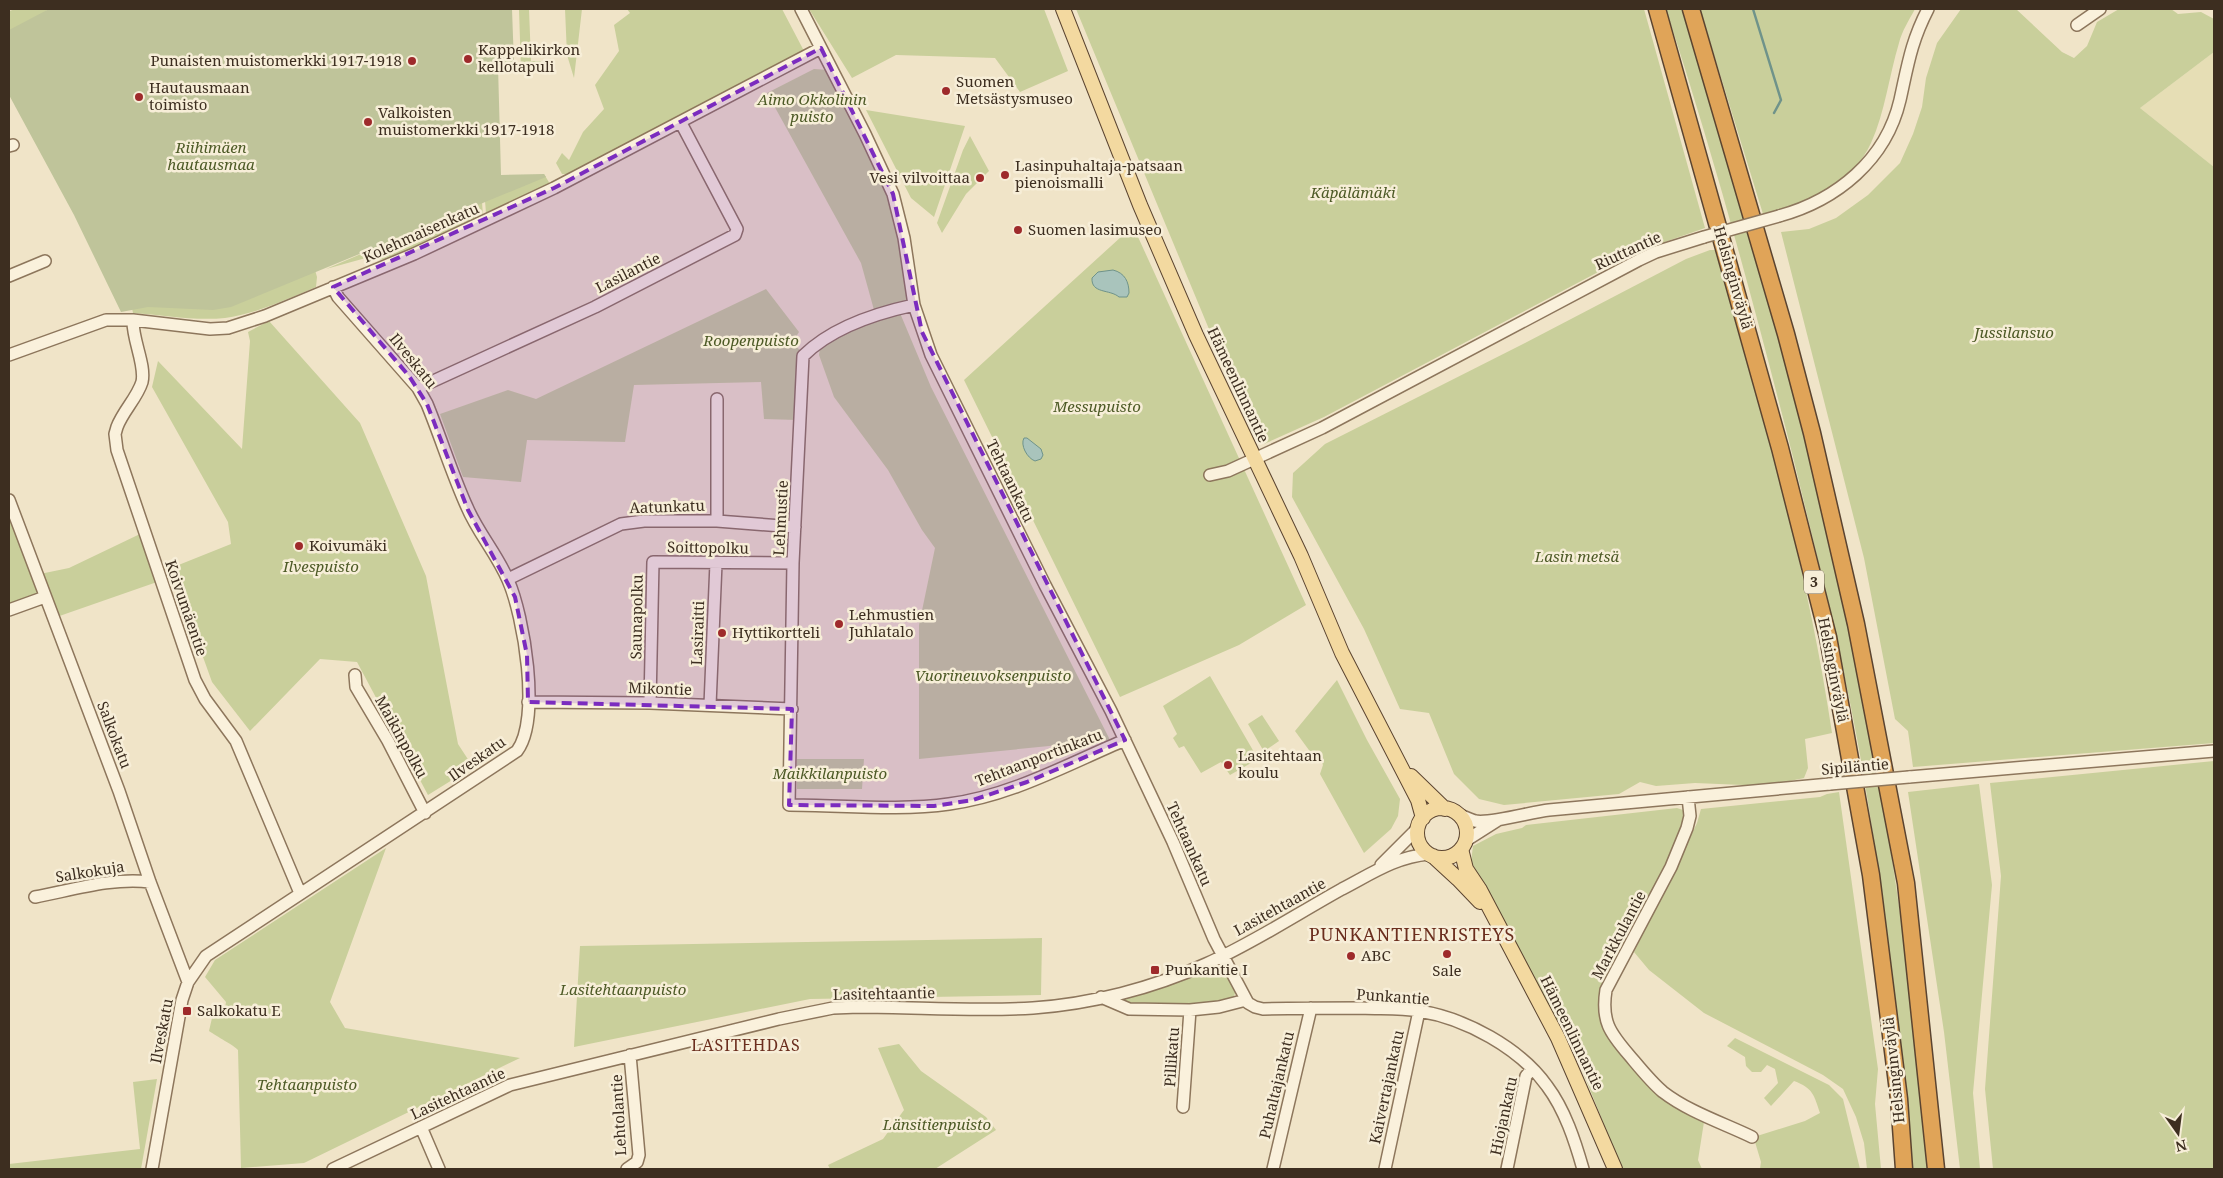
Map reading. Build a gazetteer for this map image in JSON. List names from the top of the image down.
{
  "streets": {
    "highway": ["Helsinginväylä", "3"],
    "main road": ["Hämeenlinnantie"],
    "street": [
      "Kolehmaisenkatu",
      "Riuttantie",
      "Lasilantie",
      "Ilveskatu",
      "Tehtaankatu",
      "Aatunkatu",
      "Lehmustie",
      "Soittopolku",
      "Koivumäentie",
      "Saunapolku",
      "Lasiraitti",
      "Mikontie",
      "Salkokatu",
      "Maikinpolku",
      "Tehtaanportinkatu",
      "Sipiläntie",
      "Salkokuja",
      "Lasitehtaantie",
      "Markkulantie",
      "Punkantie",
      "Pillikatu",
      "Puhaltajankatu",
      "Kaivertajankatu",
      "Lehtolantie",
      "Hiojankatu"
    ]
  },
  "crossings": [
    ["Kolehmaisenkatu", "Lasilantie"],
    ["Kolehmaisenkatu", "Ilveskatu"],
    ["Kolehmaisenkatu", "Tehtaankatu"],
    ["Kolehmaisenkatu", "Koivumäentie"],
    ["Riuttantie", "Hämeenlinnantie"],
    ["Lasilantie", "Ilveskatu"],
    ["Ilveskatu", "Aatunkatu"],
    ["Ilveskatu", "Koivumäentie"],
    ["Ilveskatu", "Mikontie"],
    ["Ilveskatu", "Salkokatu"],
    ["Ilveskatu", "Maikinpolku"],
    ["Hämeenlinnantie", "Sipiläntie"],
    ["Hämeenlinnantie", "Lasitehtaantie"],
    ["Tehtaankatu", "Lehmustie"],
    ["Tehtaankatu", "Tehtaanportinkatu"],
    ["Tehtaankatu", "Lasitehtaantie"],
    ["Lehmustie", "Soittopolku"],
    ["Lehmustie", "Mikontie"],
    ["Lehmustie", "Tehtaanportinkatu"],
    ["Soittopolku", "Saunapolku"],
    ["Soittopolku", "Lasiraitti"],
    ["Saunapolku", "Mikontie"],
    ["Lasiraitti", "Mikontie"],
    ["Salkokatu", "Salkokuja"],
    ["Sipiläntie", "Lasitehtaantie"],
    ["Sipiläntie", "Markkulantie"],
    ["Lasitehtaantie", "Lehtolantie"],
    ["Punkantie", "Puhaltajankatu"],
    ["Punkantie", "Kaivertajankatu"],
    ["Punkantie", "Hiojankatu"]
  ],
  "districts": ["PUNKANTIENRISTEYS", "LASITEHDAS"],
  "parks": [
    "Aimo Okkolinin puisto",
    "Riihimäen hautausmaa",
    "Käpälämäki",
    "Jussilansuo",
    "Roopenpuisto",
    "Messupuisto",
    "Lasin metsä",
    "Ilvespuisto",
    "Vuorineuvoksenpuisto",
    "Maikkilanpuisto",
    "Lasitehtaanpuisto",
    "Tehtaanpuisto",
    "Länsitienpuisto"
  ],
  "places": {
    "other": [
      "Kappelikirkon kellotapuli",
      "Punaisten muistomerkki 1917-1918",
      "Suomen Metsästysmuseo",
      "Hautausmaan toimisto",
      "Valkoisten muistomerkki 1917-1918",
      "Lasinpuhaltaja-patsaan pienoismalli",
      "Vesi vilvoittaa",
      "Suomen lasimuseo",
      "Koivumäki",
      "Lehmustien Juhlatalo",
      "Hyttikortteli",
      "Lasitehtaan koulu",
      "Sale",
      "ABC"
    ],
    "transit": ["Punkantie I", "Salkokatu E"]
  },
  "north": "bottom"
}
